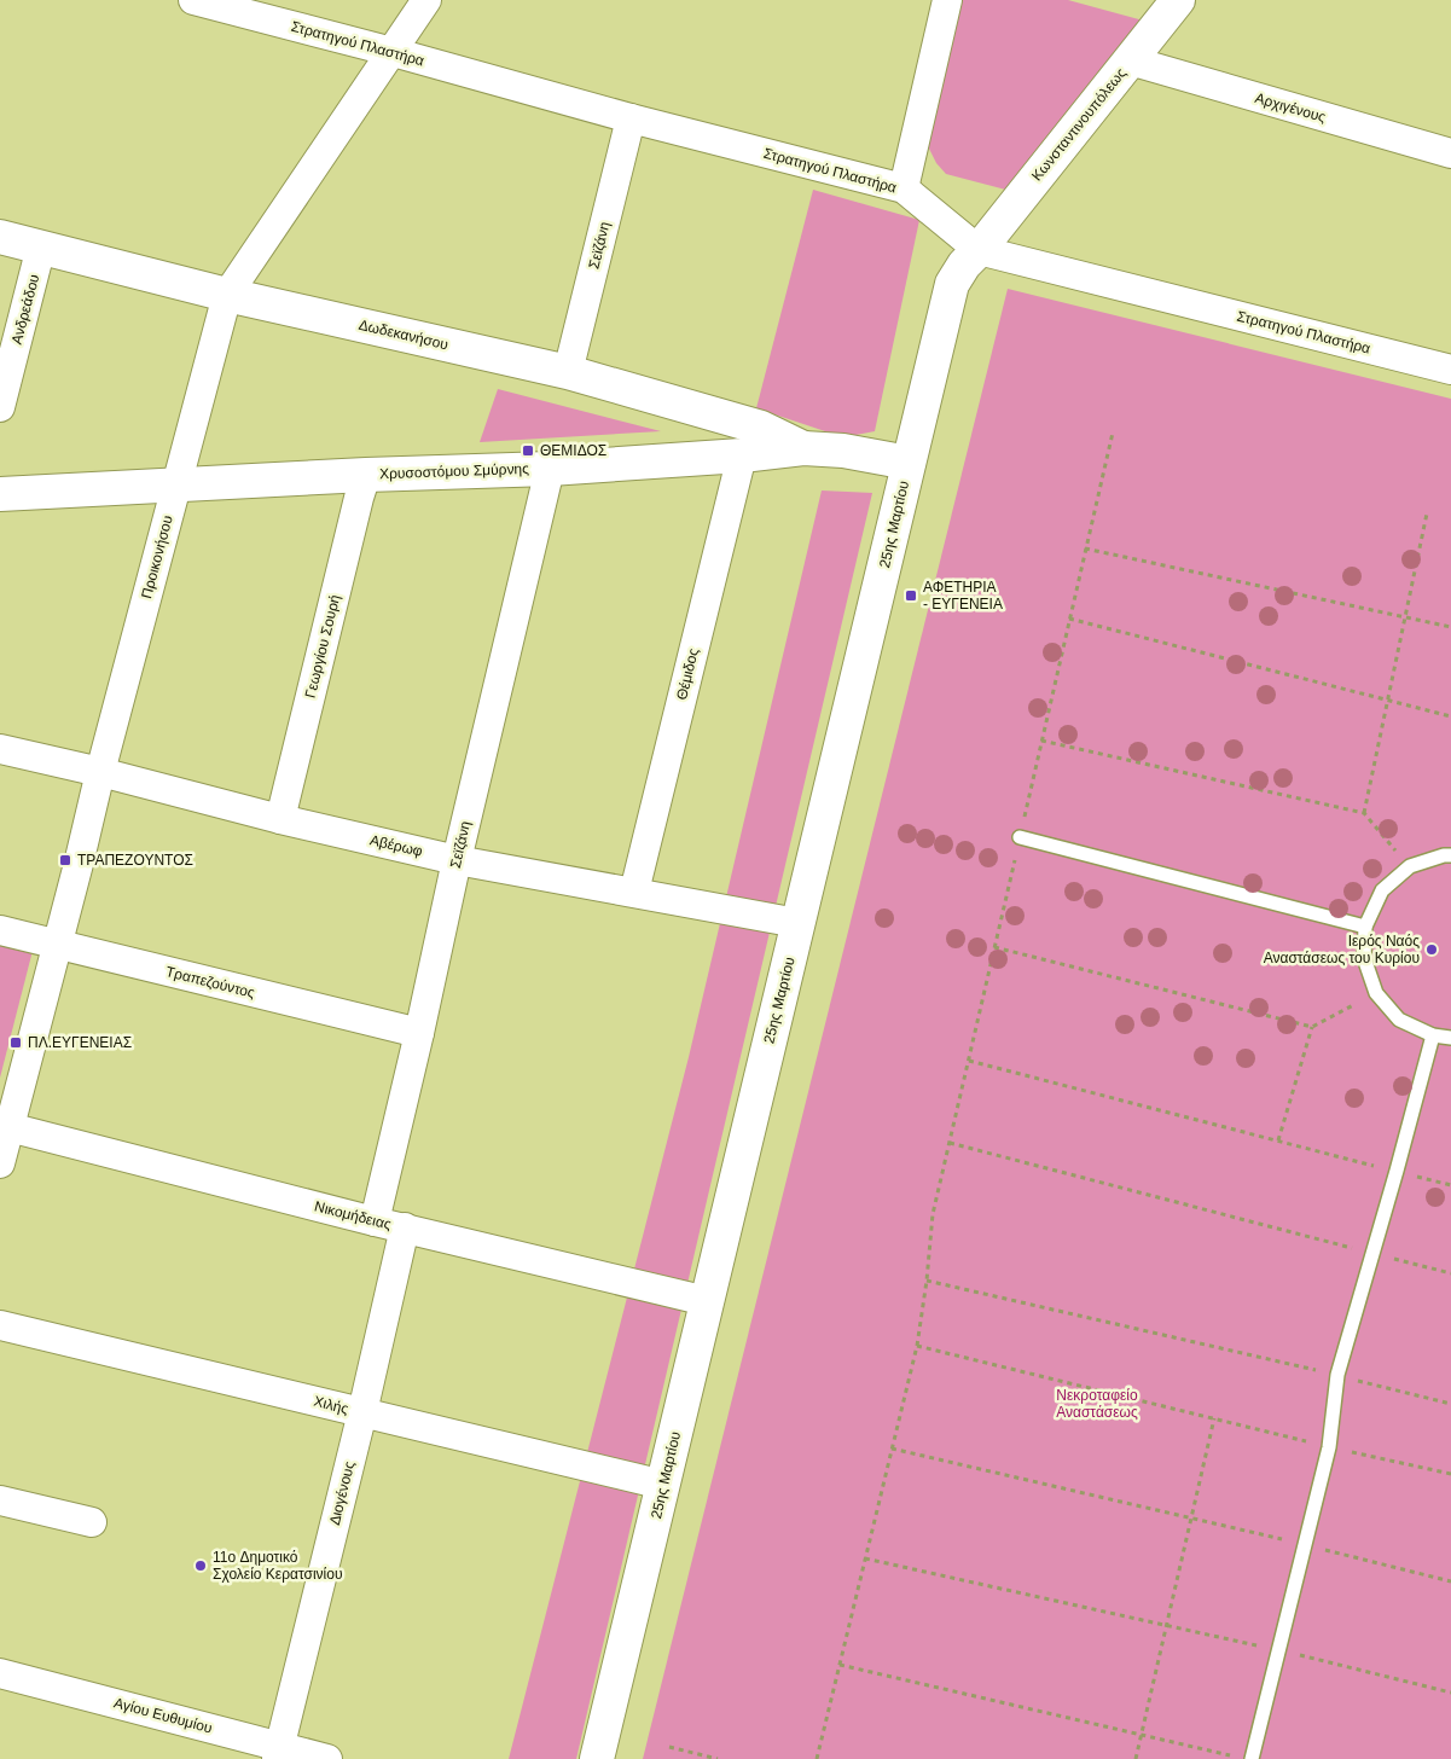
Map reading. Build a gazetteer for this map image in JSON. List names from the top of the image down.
{
  "streets": {
    "street": [
      "Στρατηγού Πλαστήρα",
      "Αρχιγένους",
      "Κωνσταντινουπόλεως",
      "Σεϊζάνη",
      "Ανδρεάδου",
      "Δωδεκανήσου",
      "Χρυσοστόμου Σμύρνης",
      "25ης Μαρτίου",
      "Προικονήσου",
      "Γεωργίου Σουρή",
      "Θέμιδος",
      "Αβέρωφ",
      "Τραπεζούντος",
      "Νικομήδειας",
      "Χιλής",
      "Διογένους",
      "Αγίου Ευθυμίου"
    ]
  },
  "crossings": [
    ["Στρατηγού Πλαστήρα", "Κωνσταντινουπόλεως"],
    ["Στρατηγού Πλαστήρα", "Σεϊζάνη"],
    ["Στρατηγού Πλαστήρα", "25ης Μαρτίου"],
    ["Στρατηγού Πλαστήρα", "Προικονήσου"],
    ["Αρχιγένους", "Κωνσταντινουπόλεως"],
    ["Κωνσταντινουπόλεως", "25ης Μαρτίου"],
    ["Σεϊζάνη", "Δωδεκανήσου"],
    ["Σεϊζάνη", "Χρυσοστόμου Σμύρνης"],
    ["Σεϊζάνη", "Αβέρωφ"],
    ["Σεϊζάνη", "Τραπεζούντος"],
    ["Σεϊζάνη", "Νικομήδειας"],
    ["Ανδρεάδου", "Δωδεκανήσου"],
    ["Δωδεκανήσου", "Χρυσοστόμου Σμύρνης"],
    ["Δωδεκανήσου", "Προικονήσου"],
    ["Χρυσοστόμου Σμύρνης", "25ης Μαρτίου"],
    ["Χρυσοστόμου Σμύρνης", "Προικονήσου"],
    ["Χρυσοστόμου Σμύρνης", "Γεωργίου Σουρή"],
    ["Χρυσοστόμου Σμύρνης", "Θέμιδος"],
    ["25ης Μαρτίου", "Αβέρωφ"],
    ["25ης Μαρτίου", "Νικομήδειας"],
    ["25ης Μαρτίου", "Χιλής"],
    ["Προικονήσου", "Αβέρωφ"],
    ["Προικονήσου", "Τραπεζούντος"],
    ["Προικονήσου", "Νικομήδειας"],
    ["Γεωργίου Σουρή", "Αβέρωφ"],
    ["Θέμιδος", "Αβέρωφ"],
    ["Νικομήδειας", "Διογένους"],
    ["Χιλής", "Διογένους"],
    ["Διογένους", "Αγίου Ευθυμίου"]
  ],
  "parks": ["Νεκροταφείο Αναστάσεως"],
  "places": {
    "transit": [
      "ΘΕΜΙΔΟΣ",
      "ΑΦΕΤΗΡΙΑ - ΕΥΓΕΝΕΙΑ",
      "ΤΡΑΠΕΖΟΥΝΤΟΣ",
      "ΠΛ.ΕΥΓΕΝΕΙΑΣ"
    ],
    "other": ["Ιερός Ναός Αναστάσεως του Κυρίου", "11o Δημοτικό Σχολείο Κερατσινίου"]
  }
}
